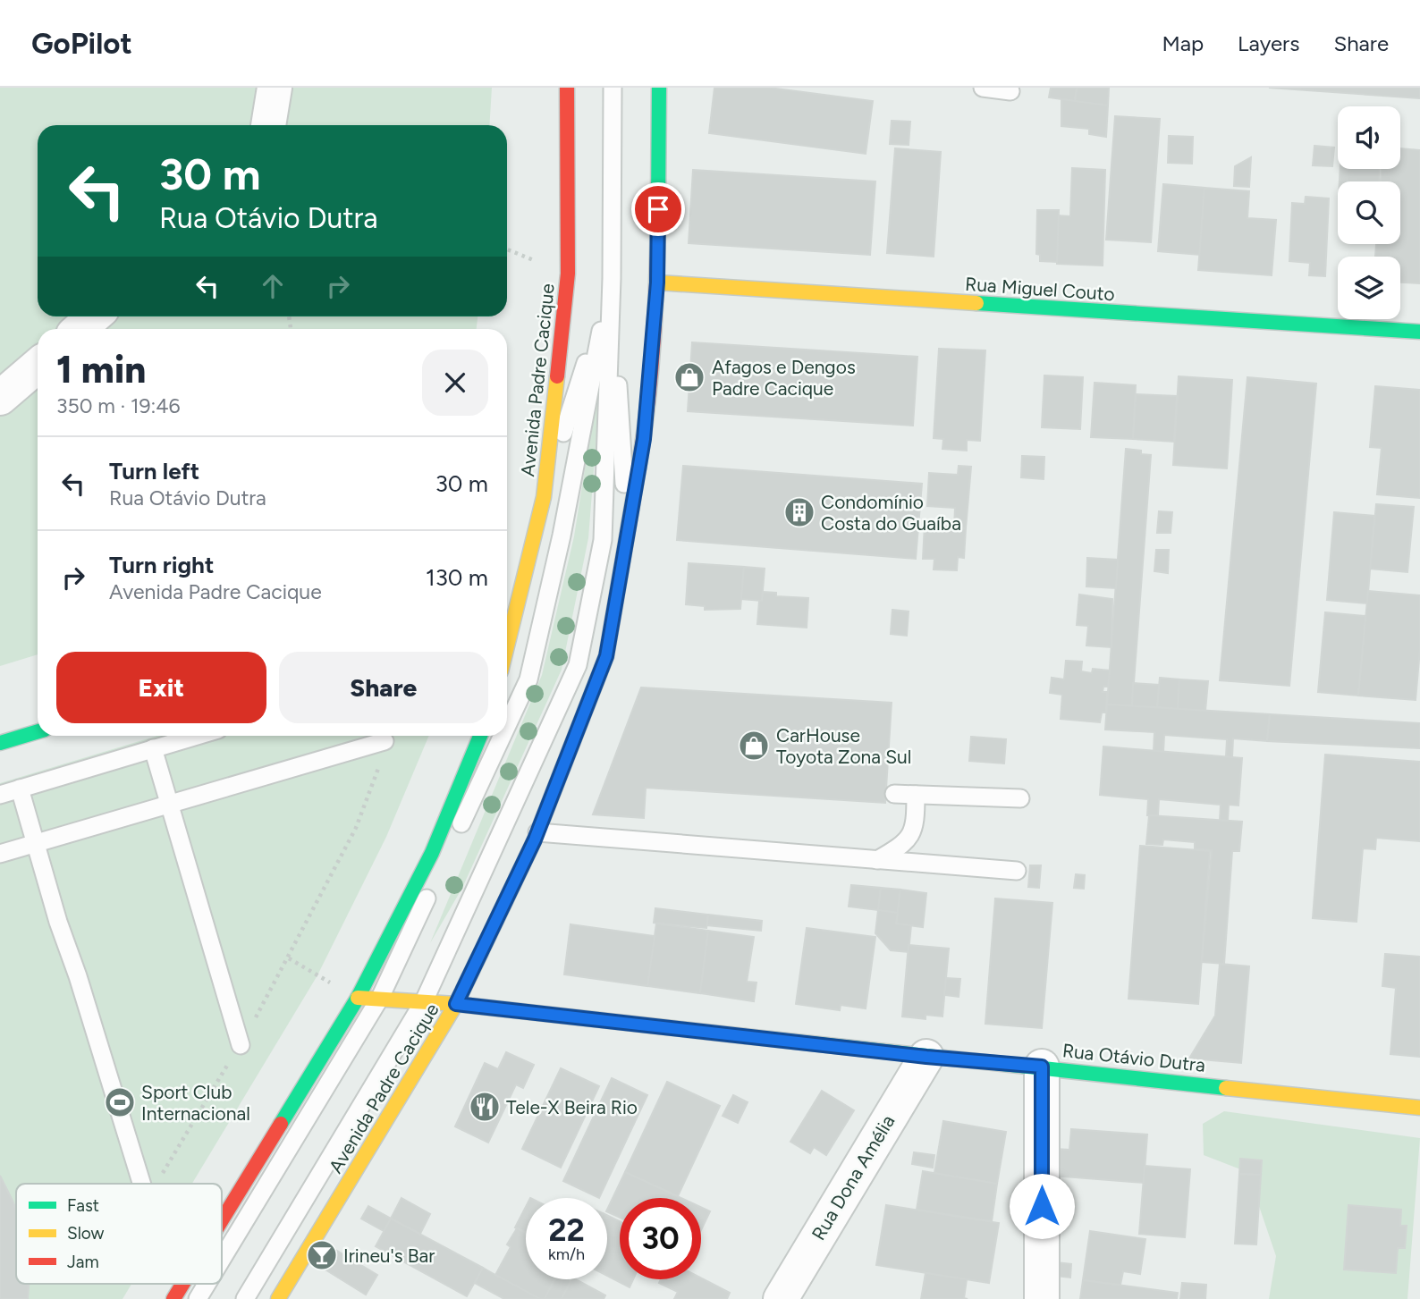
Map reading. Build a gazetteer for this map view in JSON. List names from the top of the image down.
{
  "streets": {
    "main road": ["Rua Miguel Couto", "Avenida Padre Cacique", "Rua Otávio Dutra"],
    "street": ["Rua Dona Amélia"]
  },
  "crossings": [
    ["Rua Miguel Couto", "Avenida Padre Cacique"],
    ["Avenida Padre Cacique", "Rua Otávio Dutra"],
    ["Rua Otávio Dutra", "Rua Dona Amélia"]
  ],
  "places": {
    "shop": ["Afagos e Dengos Padre Cacique", "CarHouse Toyota Zona Sul"],
    "building": ["Condomínio Costa do Guaíba"],
    "sports": ["Sport Club Internacional"],
    "restaurant": ["Tele-X Beira Rio"],
    "bar": ["Irineu's Bar"]
  },
  "legend": ["Fast", "Slow", "Jam"],
  "page": {
    "header": "GoPilot",
    "nav": ["Map", "Layers", "Share"],
    "turn": ["30 m", "Rua Otávio Dutra"],
    "heading": ["1 min", "350 m · 19:46"],
    "list": [
      {
        "name": "Turn left",
        "note": "Rua Otávio Dutra",
        "value": "30 m"
      },
      {
        "name": "Turn right",
        "note": "Avenida Padre Cacique",
        "value": "130 m"
      }
    ],
    "buttons": ["Exit", "Share"],
    "speed": "22 km/h",
    "limit": "30"
  }
}
